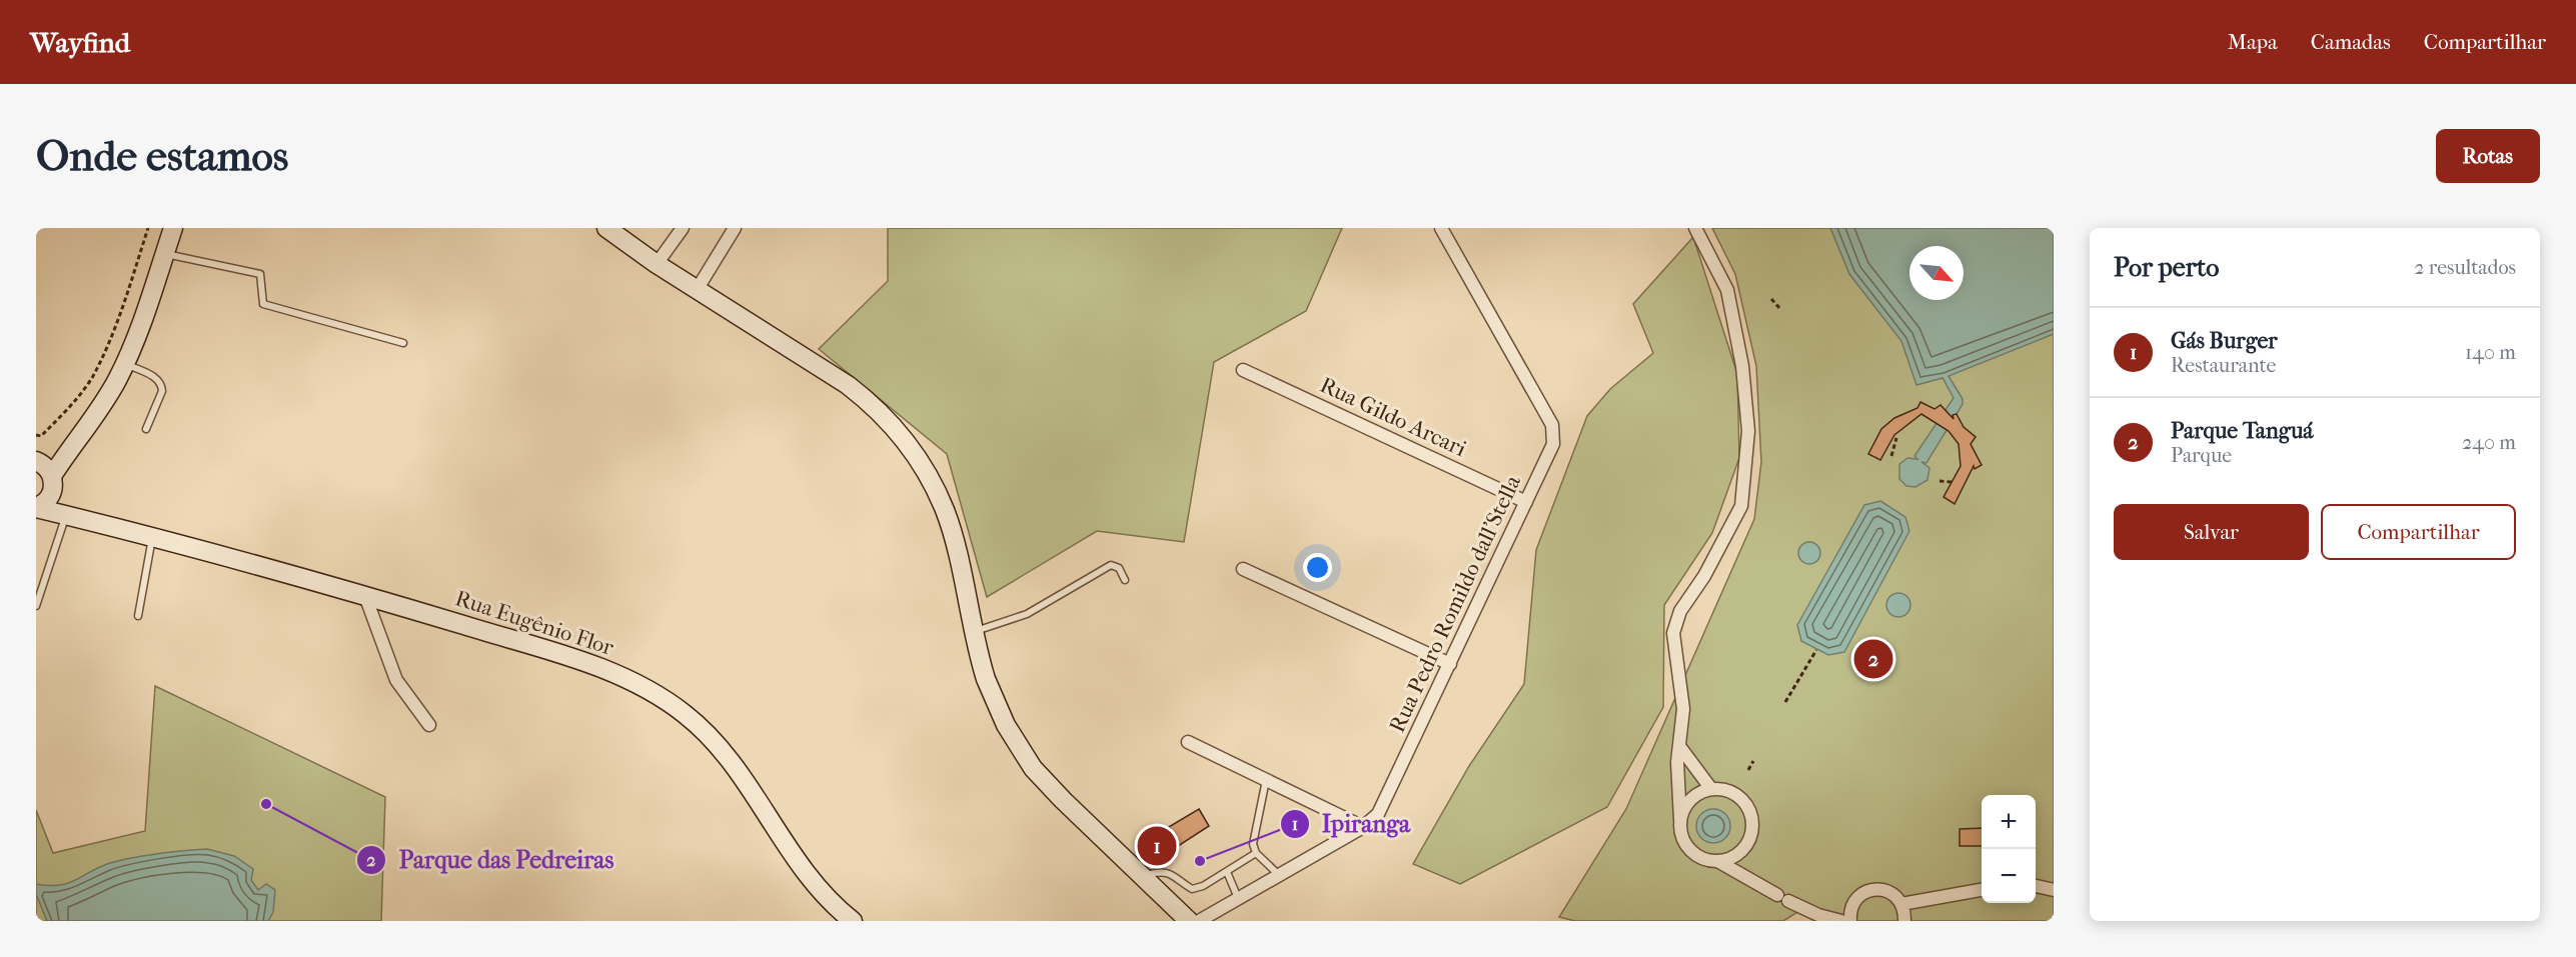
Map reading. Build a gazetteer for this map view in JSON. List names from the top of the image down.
{
  "streets": {
    "main road": ["Rua Eugênio Flor"],
    "street": ["Rua Gildo Arcari", "Rua Pedro Romildo dall'Stella"]
  },
  "crossings": [
    ["Rua Gildo Arcari", "Rua Pedro Romildo dall'Stella"]
  ],
  "places": ["Parque das Pedreiras", "Ipiranga"],
  "north": "bottom right",
  "page": {
    "header": "Wayfind",
    "nav": ["Mapa", "Camadas", "Compartilhar"],
    "buttons": [
      "Rotas",
      ["Salvar", "Compartilhar"]
    ],
    "title": "Onde estamos",
    "heading": ["Por perto", "2 resultados"],
    "list": [
      {
        "mark": "1",
        "name": "Gás Burger",
        "note": "Restaurante",
        "value": "140 m"
      },
      {
        "mark": "2",
        "name": "Parque Tanguá",
        "note": "Parque",
        "value": "240 m"
      }
    ],
    "pins": ["2", "1"],
    "map_buttons": ["+", "−"]
  }
}
